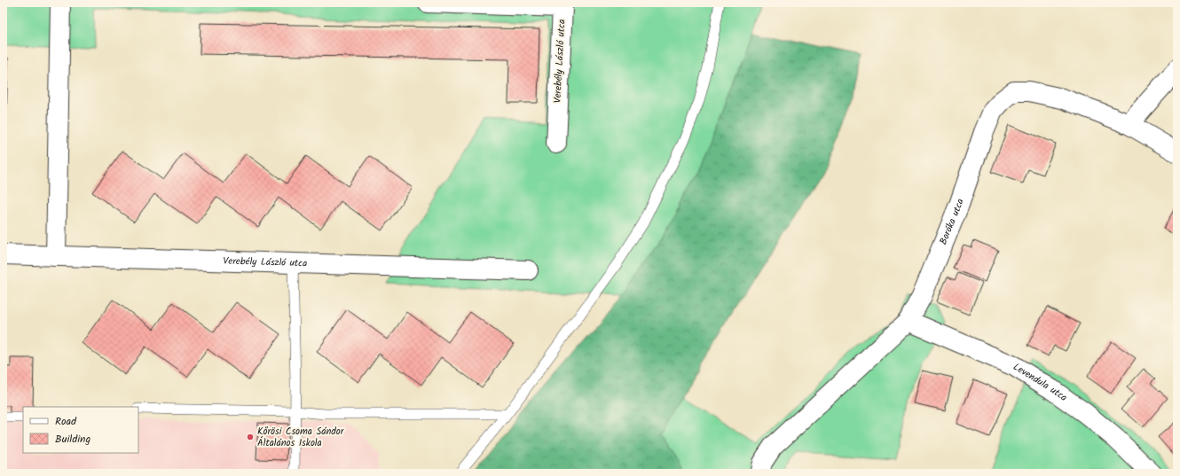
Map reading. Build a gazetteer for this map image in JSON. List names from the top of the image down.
{
  "streets": {
    "street": ["Verebély László utca", "Boróka utca", "Levendula utca"]
  },
  "crossings": [
    ["Boróka utca", "Levendula utca"]
  ],
  "places": ["Kőrösi Csoma Sándor Általános Iskola"],
  "legend": ["Road", "Building"]
}
